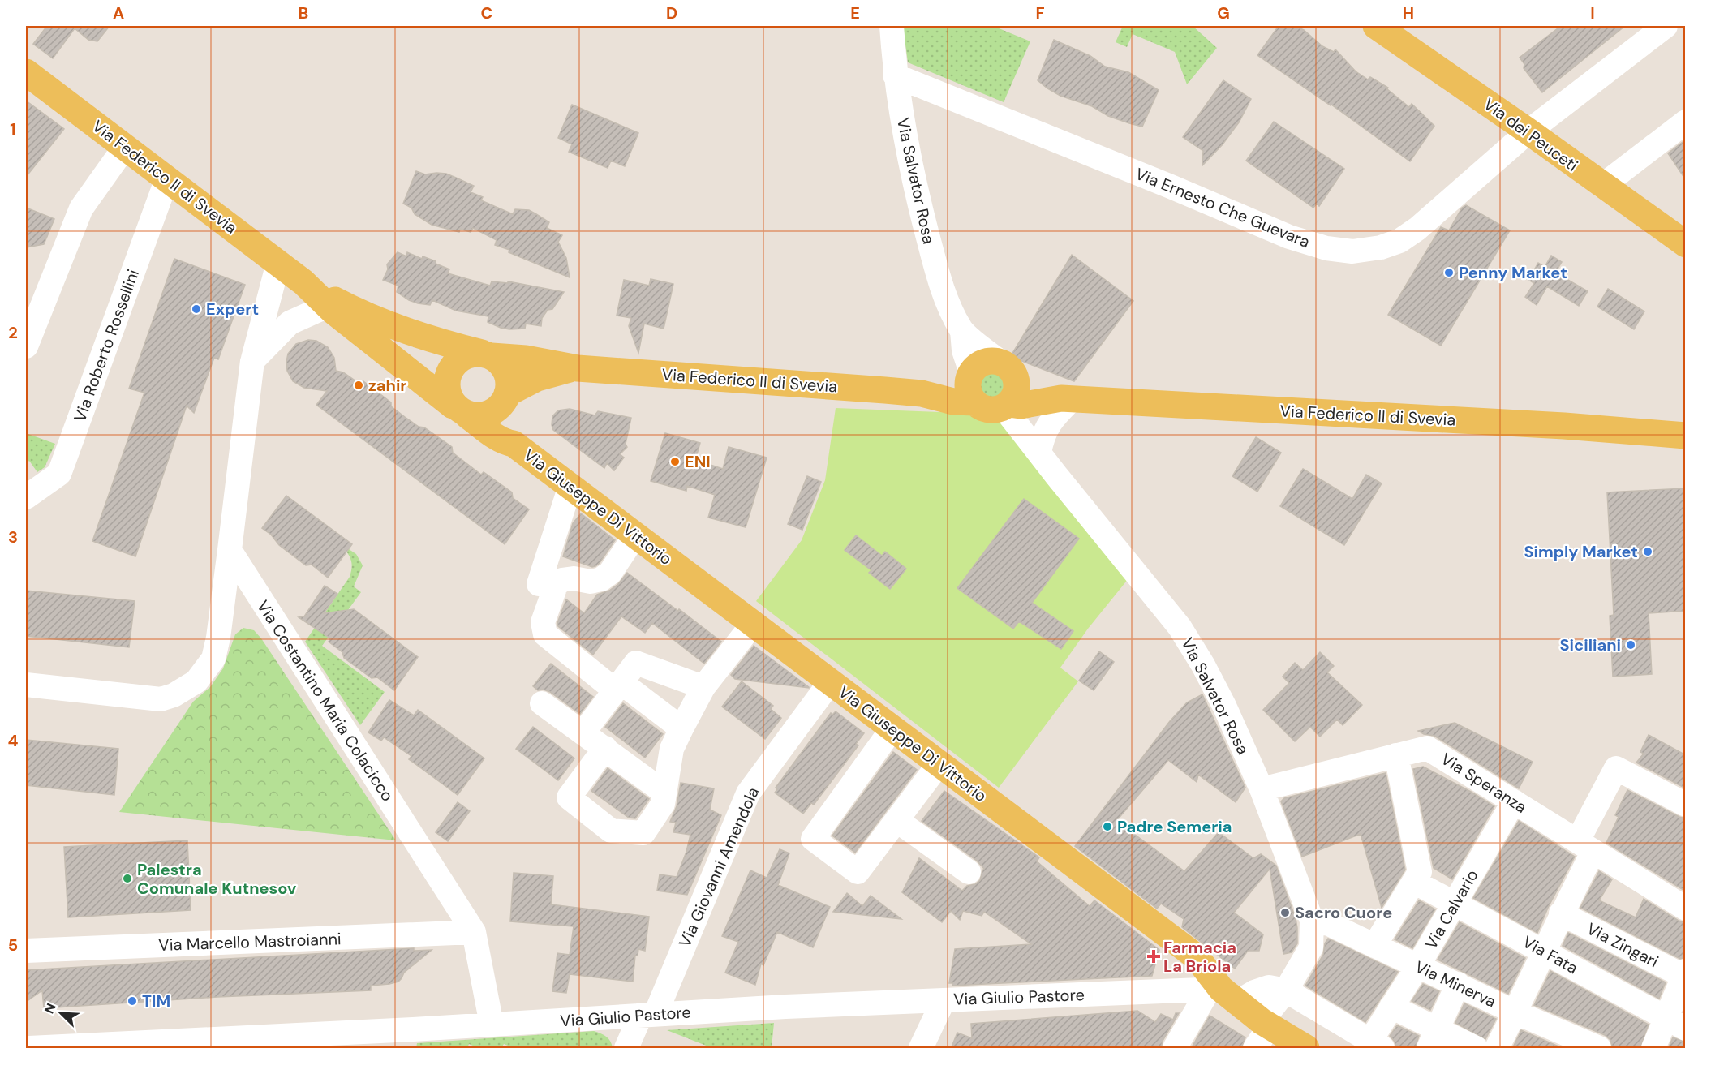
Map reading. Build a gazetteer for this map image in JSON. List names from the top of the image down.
{
  "streets": {
    "main road": ["Via dei Peuceti", "Via Federico II di Svevia", "Via Giuseppe Di Vittorio"],
    "street": [
      "Via Salvator Rosa",
      "Via Ernesto Che Guevara",
      "Via Roberto Rossellini",
      "Via Costantino Maria Colacicco",
      "Via Speranza",
      "Via Giovanni Amendola",
      "Via Calvario",
      "Via Marcello Mastroianni",
      "Via Zingari",
      "Via Fata",
      "Via Minerva",
      "Via Giulio Pastore"
    ]
  },
  "crossings": [
    ["Via dei Peuceti", "Via Ernesto Che Guevara"],
    ["Via Federico II di Svevia", "Via Salvator Rosa"],
    ["Via Federico II di Svevia", "Via Roberto Rossellini"],
    ["Via Federico II di Svevia", "Via Giuseppe Di Vittorio"],
    ["Via Salvator Rosa", "Via Ernesto Che Guevara"],
    ["Via Salvator Rosa", "Via Giuseppe Di Vittorio"],
    ["Via Salvator Rosa", "Via Speranza"],
    ["Via Salvator Rosa", "Via Minerva"],
    ["Via Giuseppe Di Vittorio", "Via Giovanni Amendola"],
    ["Via Giuseppe Di Vittorio", "Via Giulio Pastore"],
    ["Via Costantino Maria Colacicco", "Via Marcello Mastroianni"],
    ["Via Costantino Maria Colacicco", "Via Giulio Pastore"],
    ["Via Speranza", "Via Calvario"],
    ["Via Giovanni Amendola", "Via Giulio Pastore"],
    ["Via Calvario", "Via Fata"],
    ["Via Calvario", "Via Minerva"]
  ],
  "places": {
    "other": [
      "Penny Market",
      "Expert",
      "zahir",
      "ENI",
      "Simply Market",
      "Siciliani",
      "Padre Semeria",
      "Palestra Comunale Kutnesov",
      "Sacro Cuore",
      "TIM"
    ],
    "health": ["Farmacia La Briola"]
  },
  "north": "top left",
  "grid": {
    "columns": [
      "A",
      "B",
      "C",
      "D",
      "E",
      "F",
      "G",
      "H",
      "I"
    ],
    "rows": [
      "1",
      "2",
      "3",
      "4",
      "5"
    ]
  }
}
